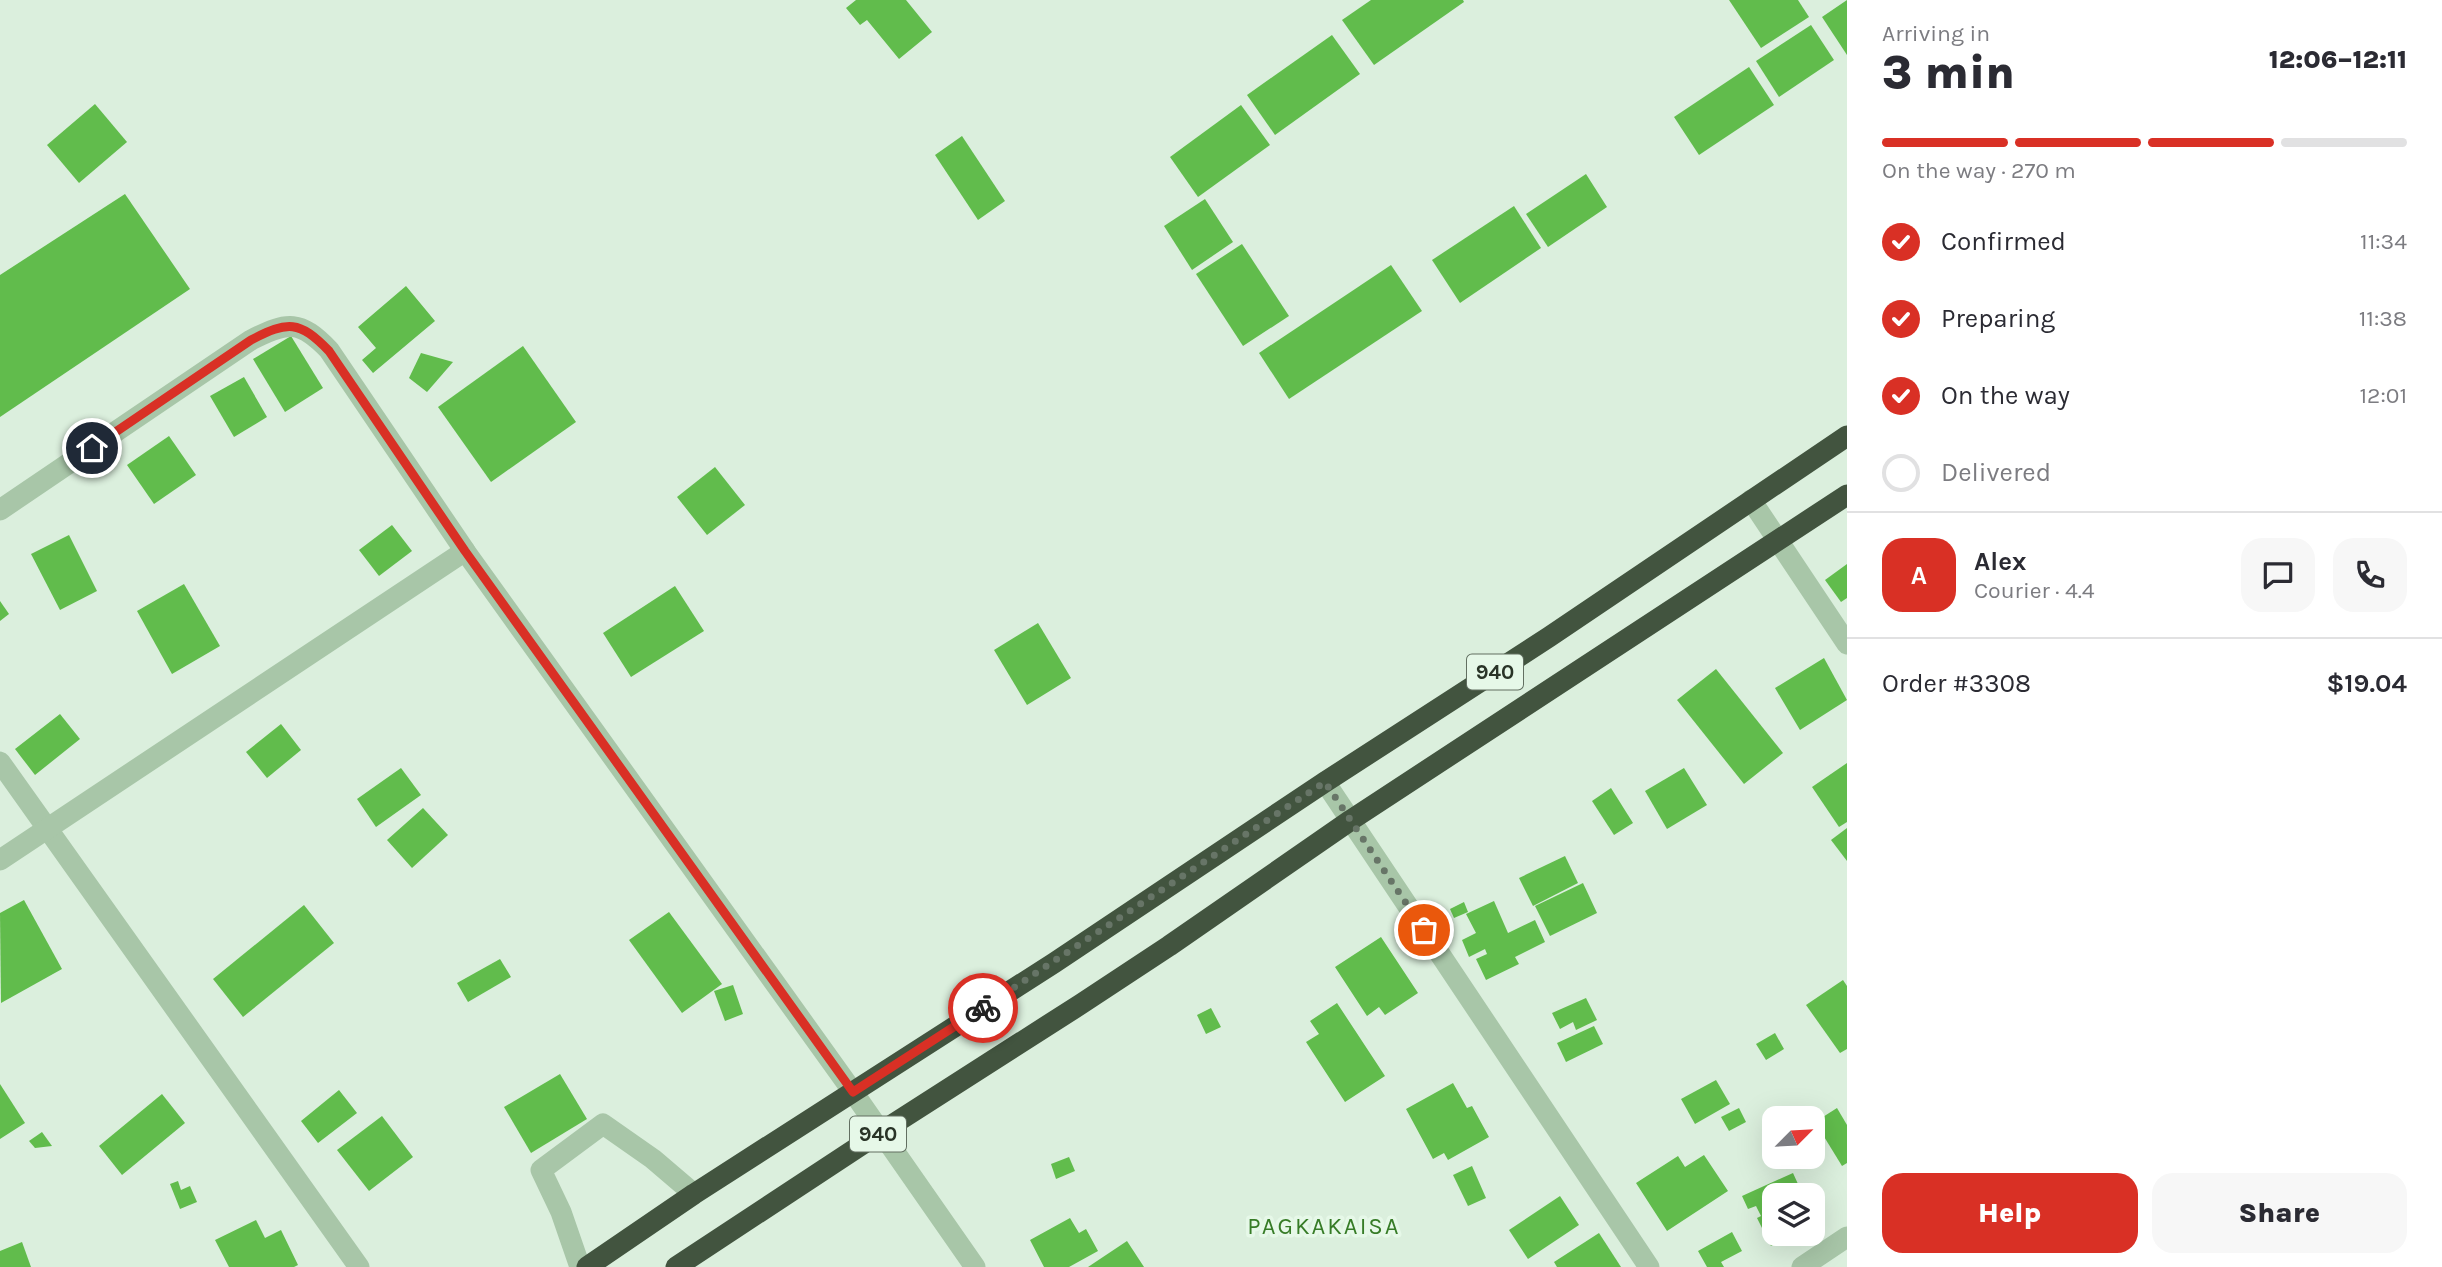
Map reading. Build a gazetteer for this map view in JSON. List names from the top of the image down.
{
  "streets": {
    "highway": ["940"]
  },
  "districts": ["PAGKAKAISA"],
  "north": "top right",
  "page": {
    "heading": ["3 min", "Arriving in", "12:06–12:11"],
    "panel": [
      "Alex",
      "Courier · 4.4",
      "Order #3308",
      "$19.04"
    ],
    "bar": "On the way · 270 m",
    "list": [
      ["Confirmed", "11:34"],
      ["Preparing", "11:38"],
      ["On the way", "12:01"],
      "Delivered"
    ],
    "round": "A",
    "buttons": ["Help", "Share"]
  }
}
